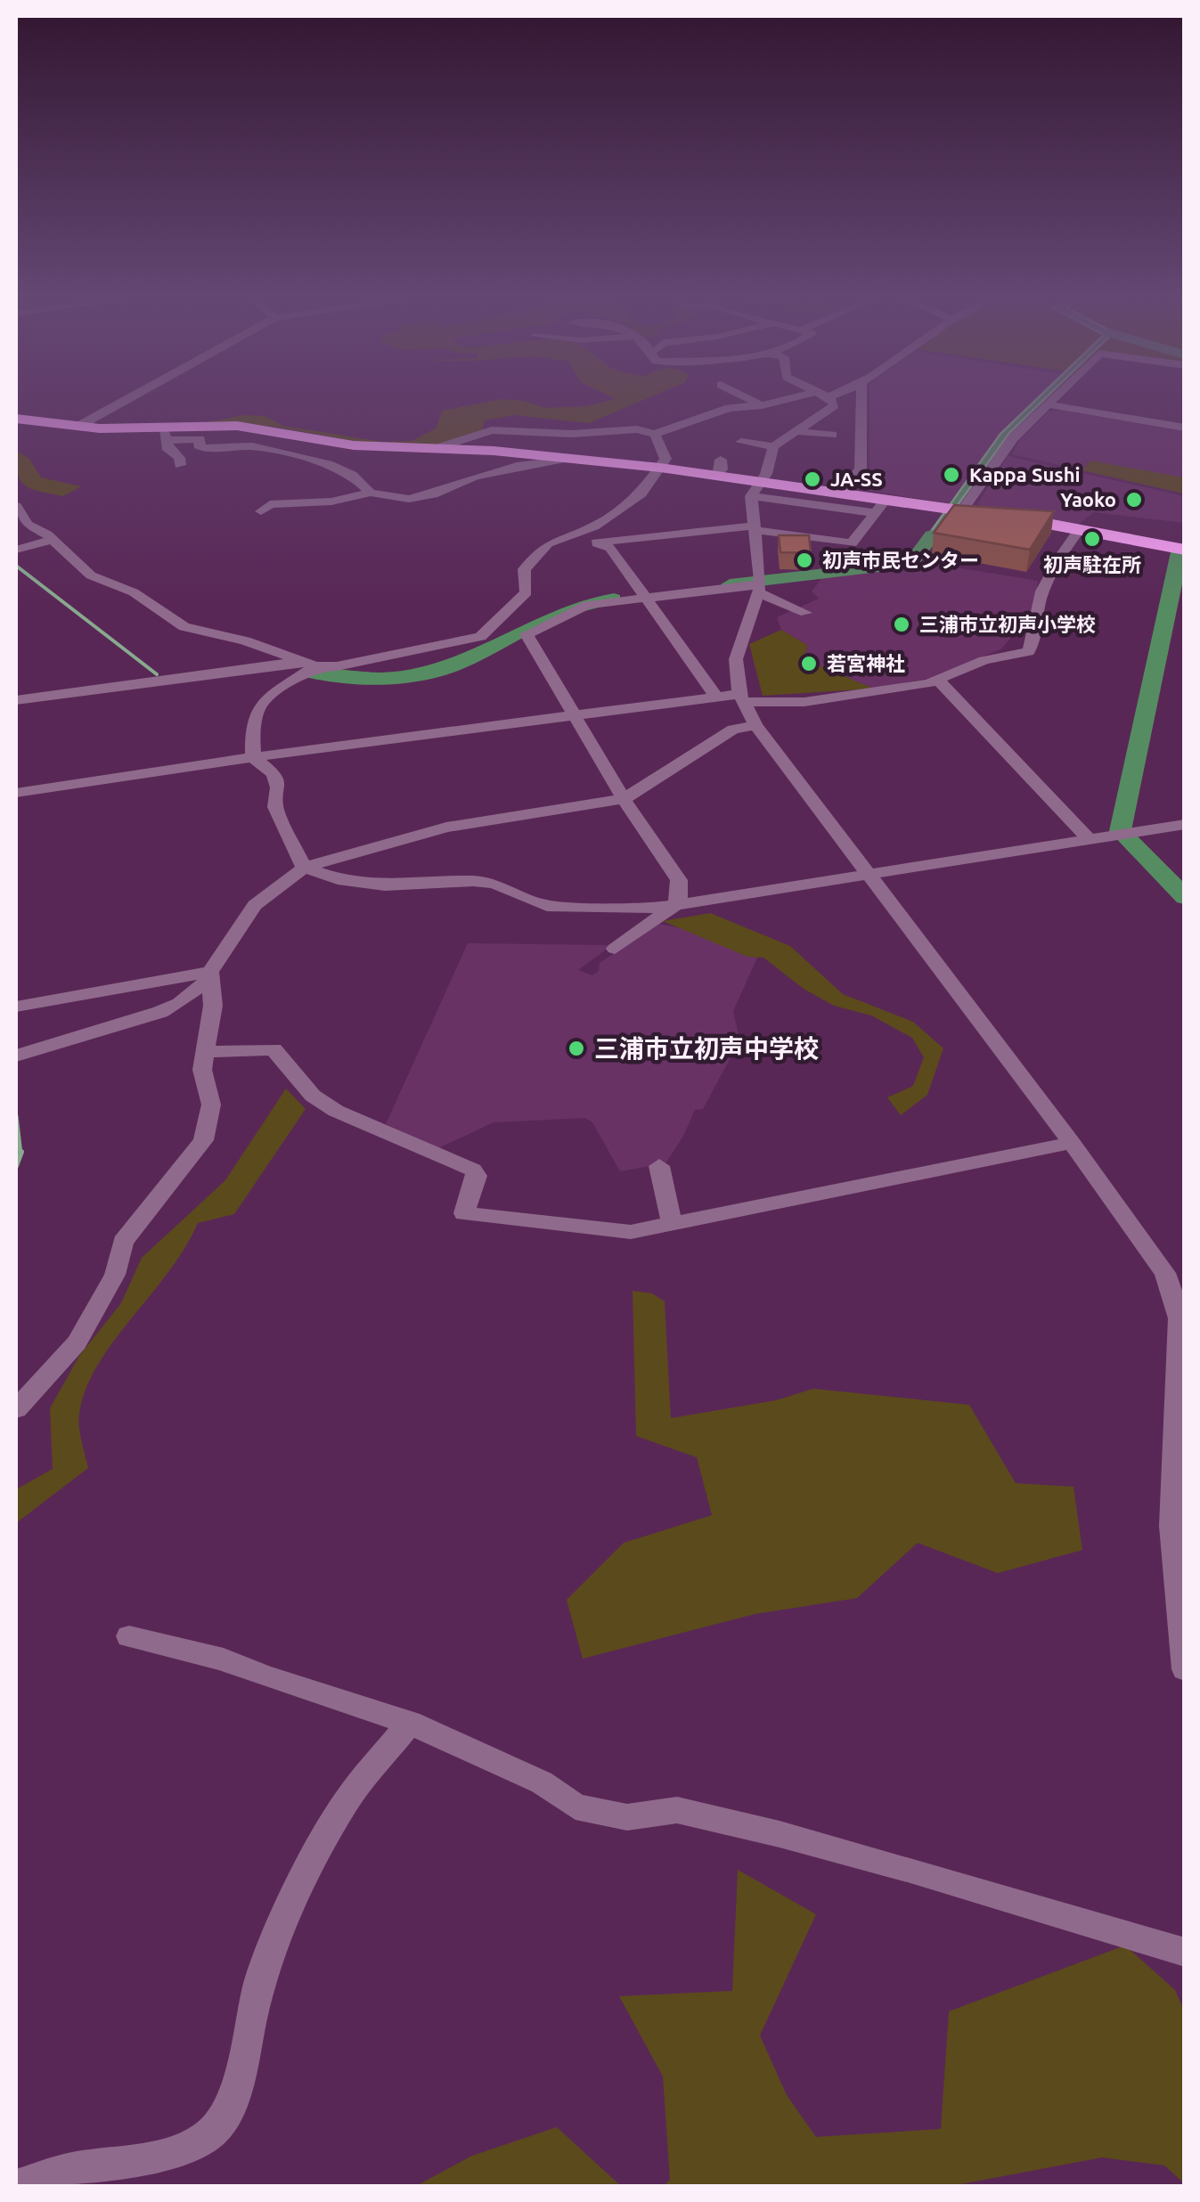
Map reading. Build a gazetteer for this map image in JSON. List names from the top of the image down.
{
  "places": [
    "Kappa Sushi",
    "JA-SS",
    "Yaoko",
    "初声駐在所",
    "初声市民センター",
    "三浦市立初声小学校",
    "若宮神社",
    "三浦市立初声中学校"
  ]
}
